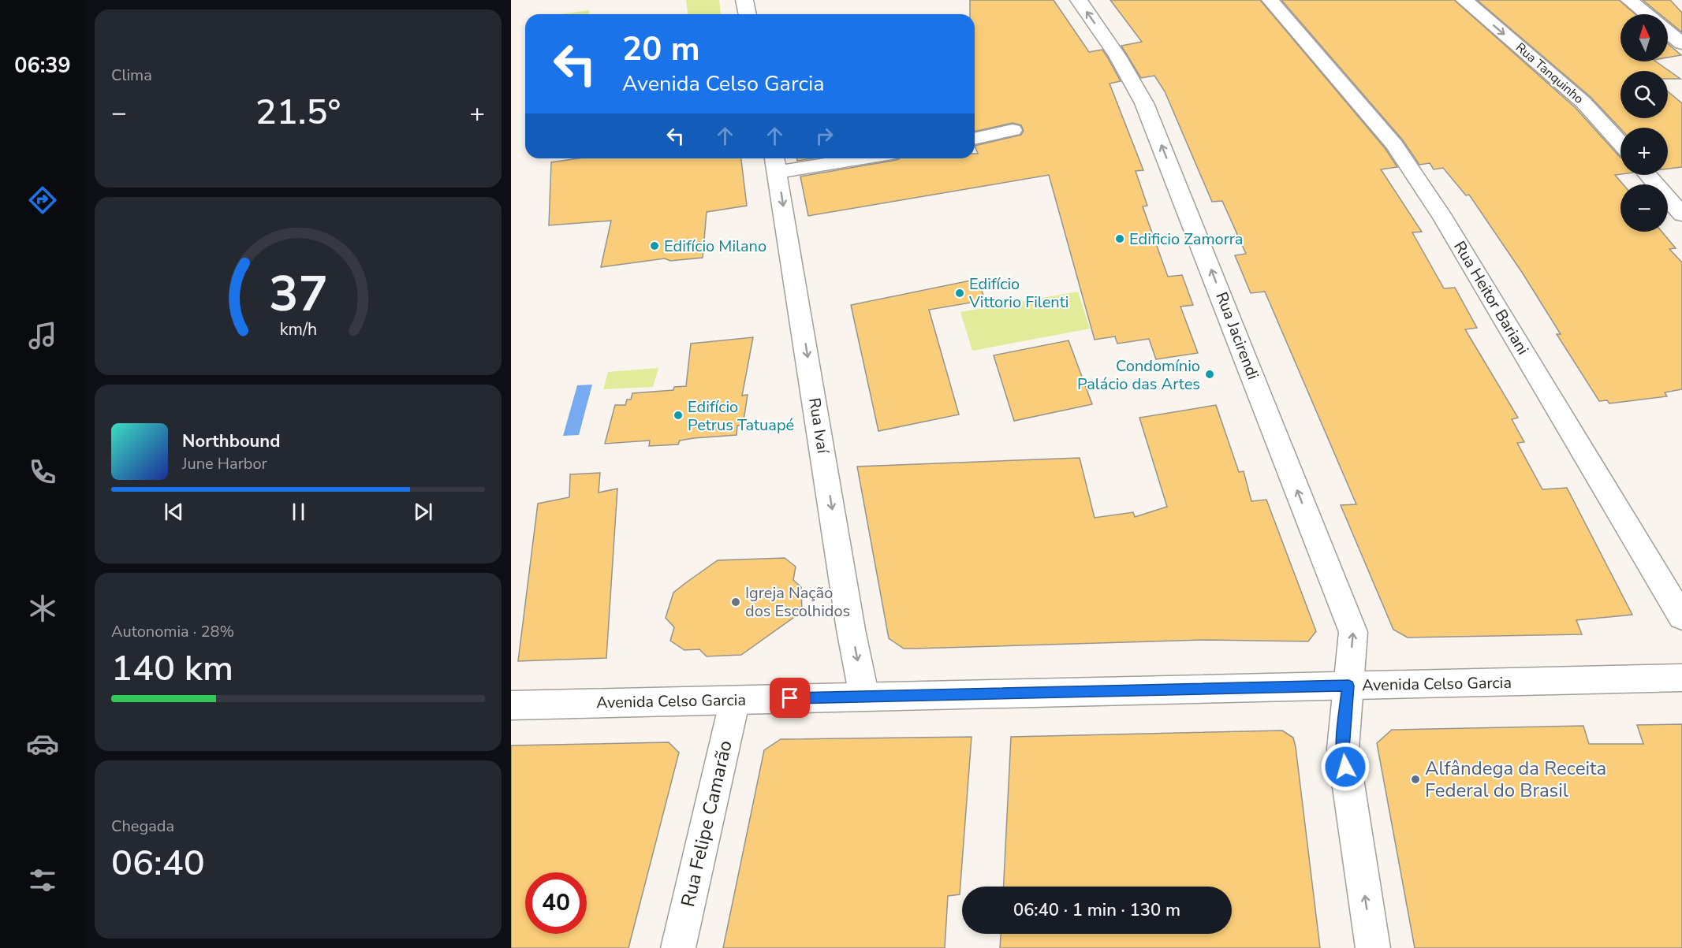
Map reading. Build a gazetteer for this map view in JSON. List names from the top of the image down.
{
  "streets": {
    "street": [
      "Rua Tanquinho",
      "Rua Heitor Bariani",
      "Rua Jacirendi",
      "Rua Ivaí",
      "Avenida Celso Garcia",
      "Rua Felipe Camarão"
    ]
  },
  "crossings": [
    ["Rua Jacirendi", "Avenida Celso Garcia"],
    ["Rua Ivaí", "Avenida Celso Garcia"],
    ["Avenida Celso Garcia", "Rua Felipe Camarão"]
  ],
  "one_way": ["Rua Tanquinho", "Rua Jacirendi", "Rua Ivaí"],
  "places": [
    "Edificio Zamorra",
    "Edifício Milano",
    "Edifício Vittorio Filenti",
    "Condomínio Palácio das Artes",
    "Edifício Petrus Tatuapé",
    "Igreja Nação dos Escolhidos",
    "Alfândega da Receita Federal do Brasil"
  ],
  "north": "top",
  "page": {
    "tabs": "06:39",
    "tile": [
      "Clima",
      ["Autonomia · 28%", "140 km"],
      ["Chegada", "06:40"]
    ],
    "map_buttons": ["+", "−"],
    "turn": ["20 m", "Avenida Celso Garcia"],
    "heat": ["−", "21.5°", "+"],
    "song": ["Northbound", "June Harbor"],
    "limit": "40",
    "trip": "06:40 · 1 min · 130 m",
    "gauge": ["37", "km/h"]
  }
}
